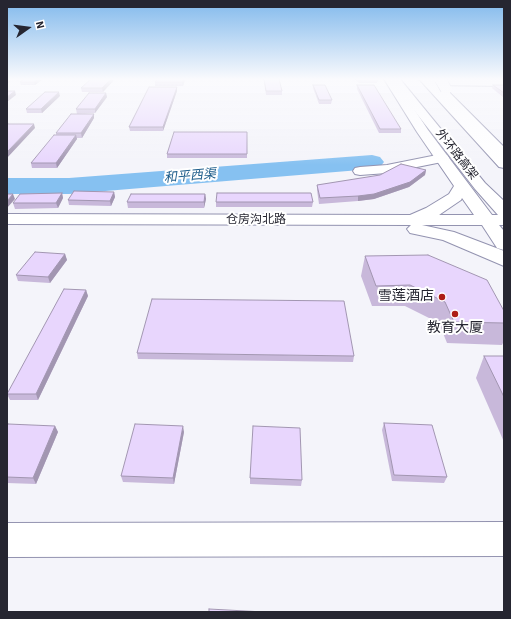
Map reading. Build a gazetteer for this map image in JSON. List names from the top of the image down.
{
  "streets": {
    "main road": ["外环路高架", "仓房沟北路"]
  },
  "water": ["和平西渠"],
  "places": ["雪莲酒店", "教育大厦"],
  "north": "right"
}
